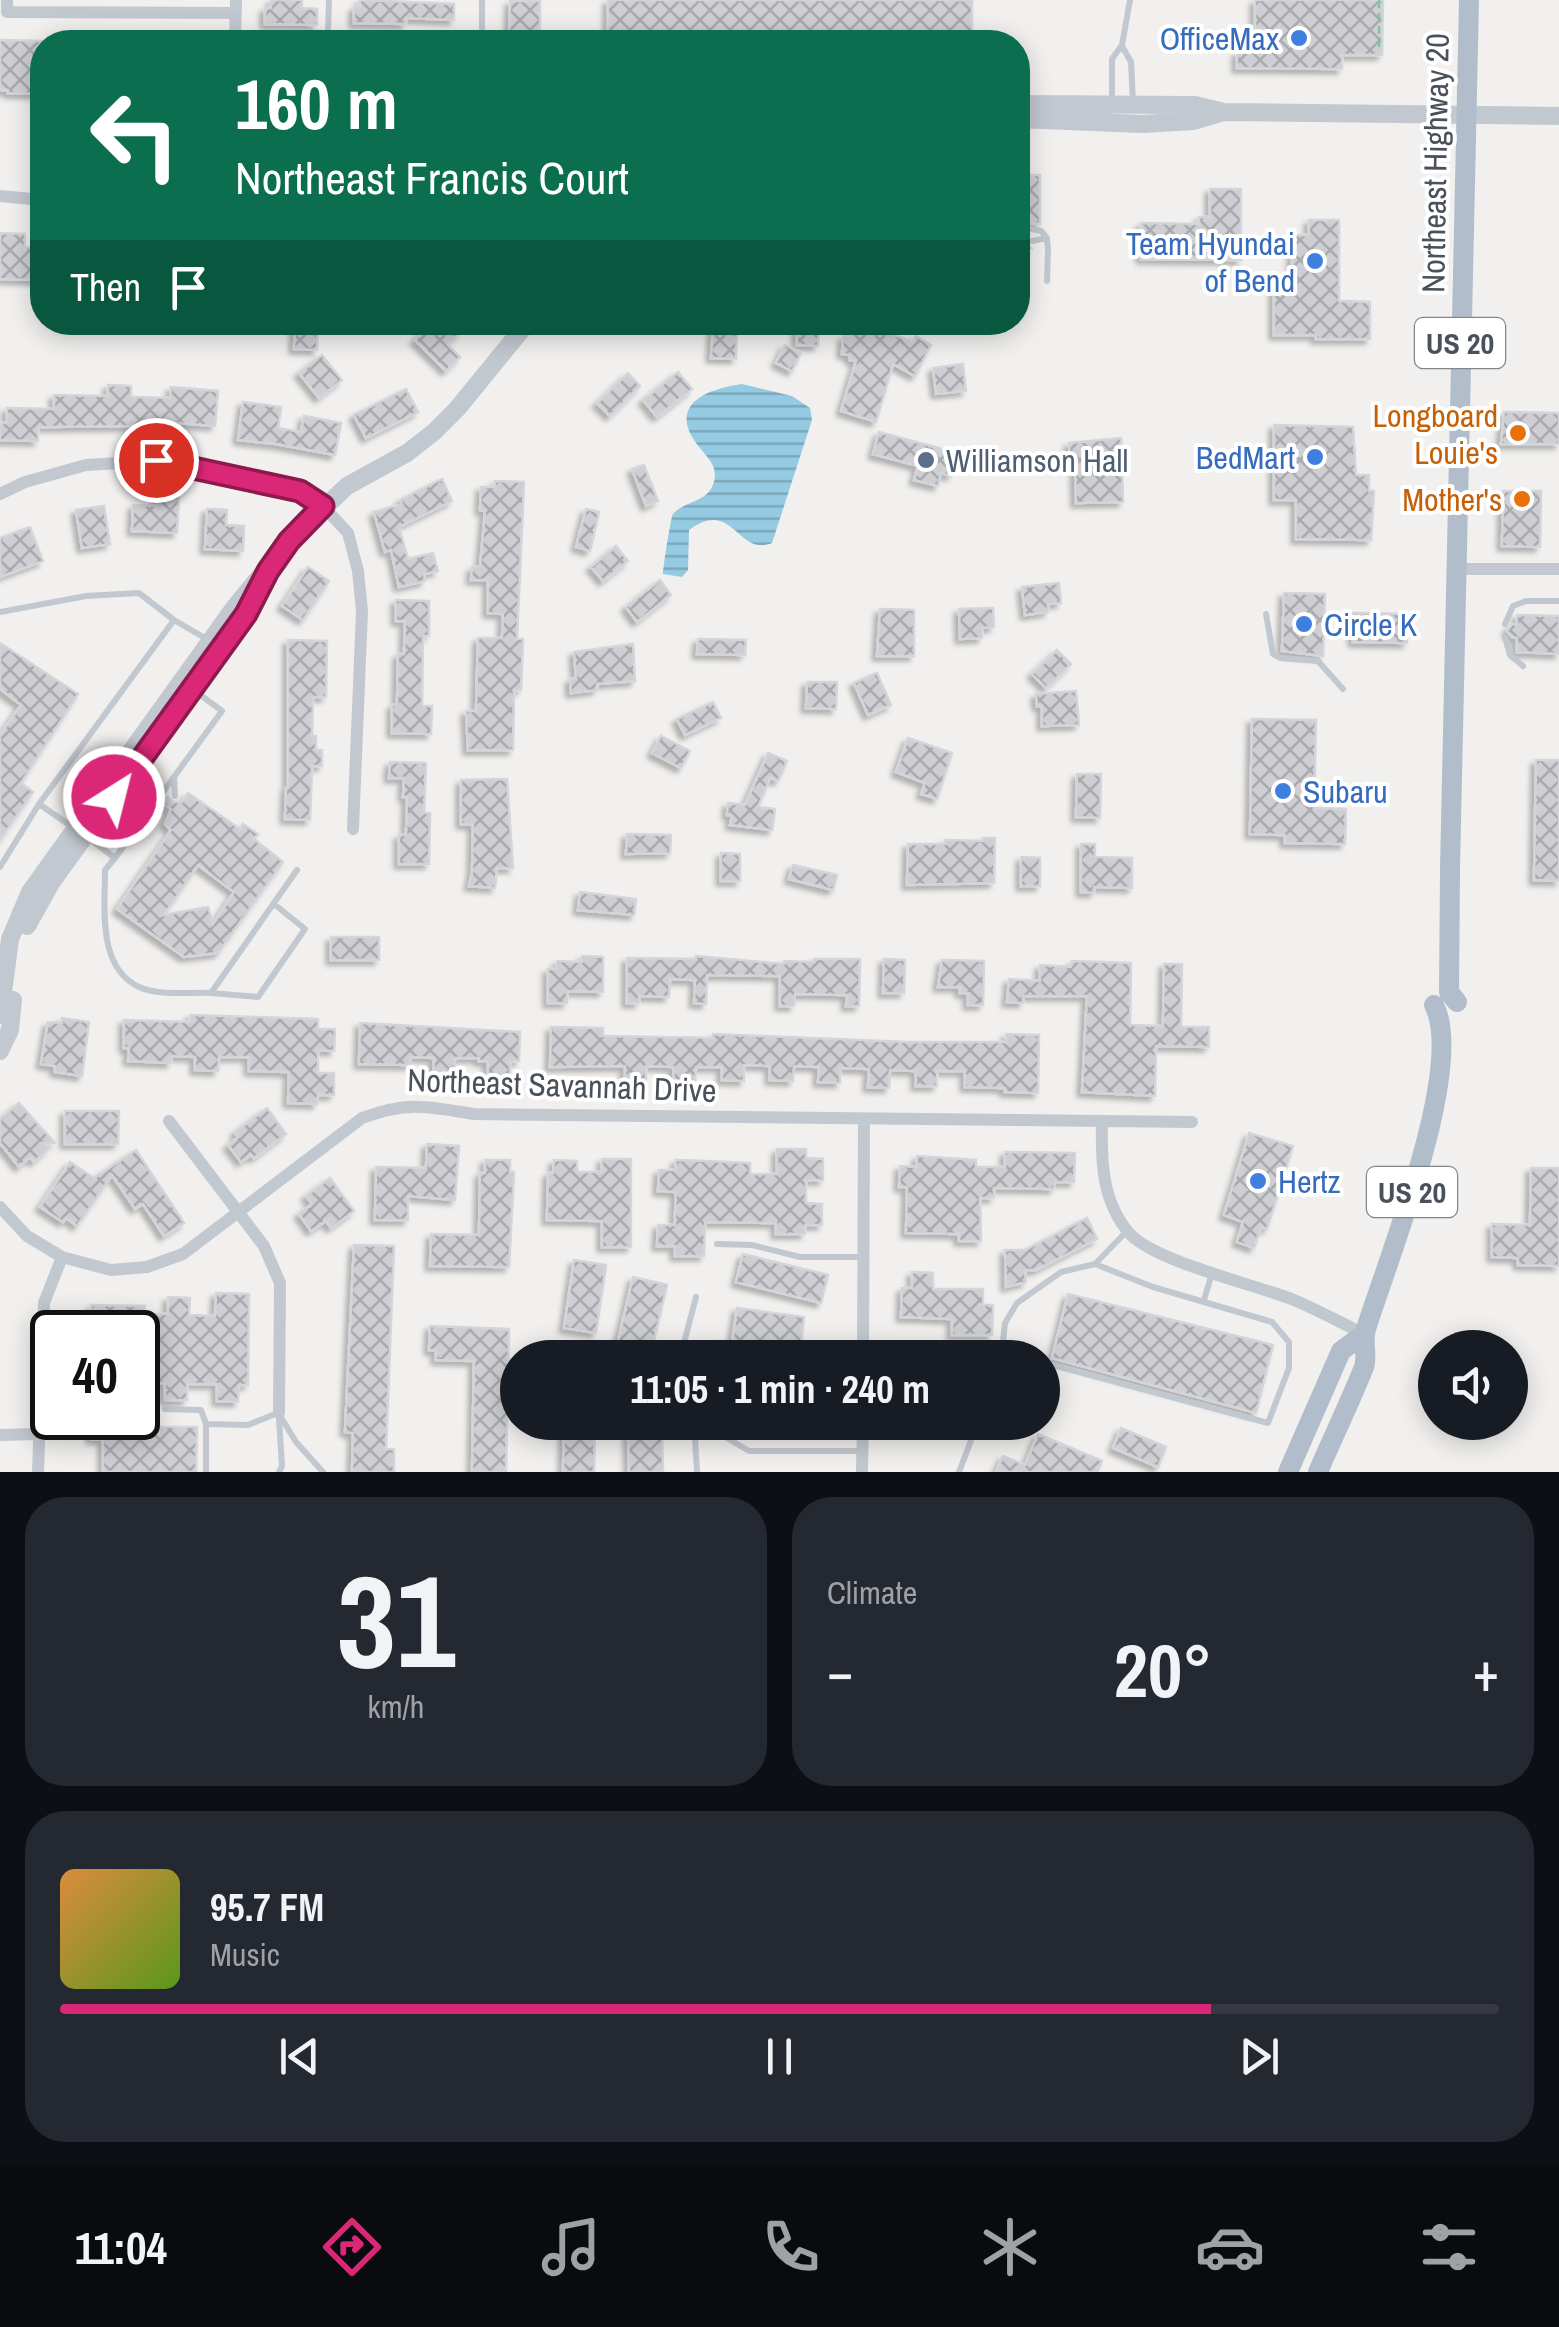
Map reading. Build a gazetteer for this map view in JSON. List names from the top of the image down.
{
  "streets": {
    "main road": ["Northeast Highway 20", "US 20"],
    "street": ["Northeast Savannah Drive"]
  },
  "crossings": [
    ["Northeast Highway 20", "US 20"]
  ],
  "places": [
    "OfficeMax",
    "Team Hyundai of Bend",
    "Longboard Louie's",
    "BedMart",
    "Williamson Hall",
    "Mother's",
    "Circle K",
    "Subaru",
    "Hertz"
  ],
  "page": {
    "turn": ["160 m", "Northeast Francis Court"],
    "then": "Then",
    "limit": "40",
    "trip": "11:05 · 1 min · 240 m",
    "tile": [
      ["31", "km/h"],
      "Climate"
    ],
    "heat": ["−", "20°", "+"],
    "song": ["95.7 FM", "Music"],
    "tabs": "11:04"
  }
}
